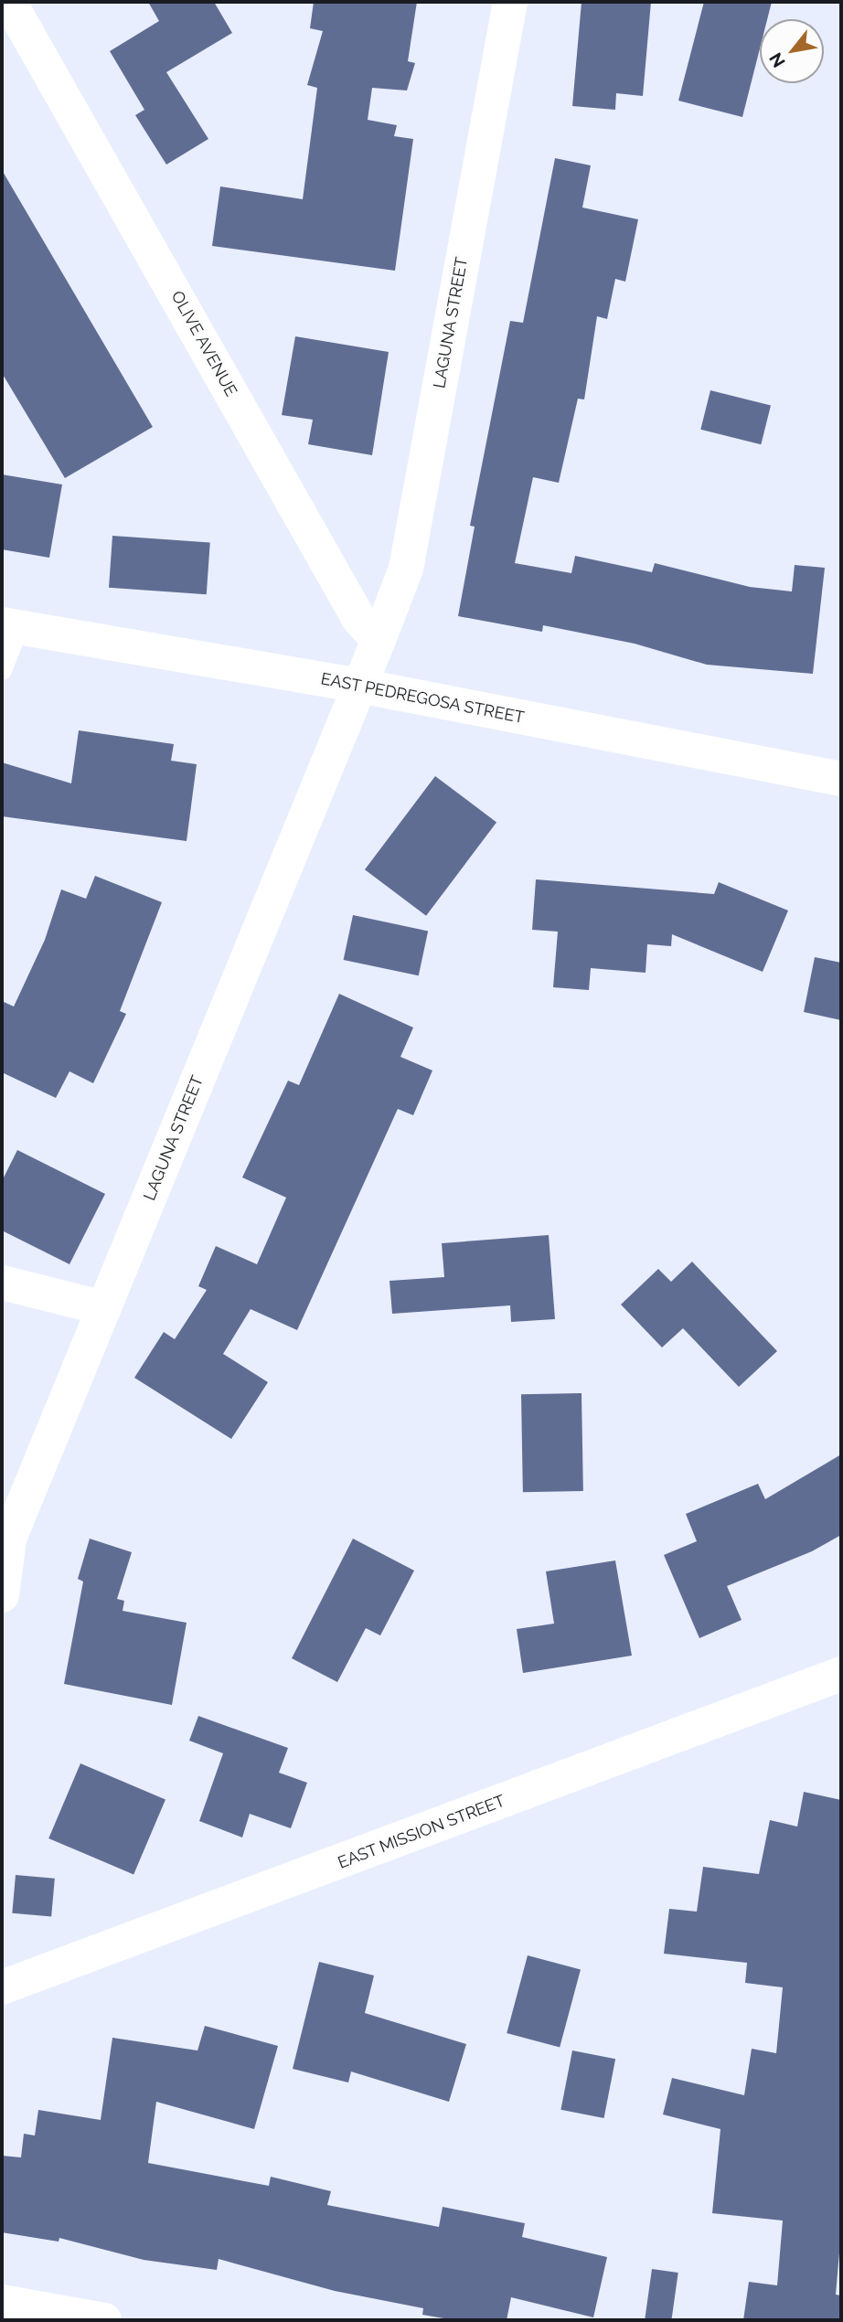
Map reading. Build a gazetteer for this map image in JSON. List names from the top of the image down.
{
  "streets": {
    "street": [
      "LAGUNA STREET",
      "OLIVE AVENUE",
      "EAST PEDREGOSA STREET",
      "EAST MISSION STREET"
    ]
  },
  "crossings": [
    ["LAGUNA STREET", "OLIVE AVENUE"],
    ["LAGUNA STREET", "EAST PEDREGOSA STREET"]
  ],
  "north": "bottom left"
}
